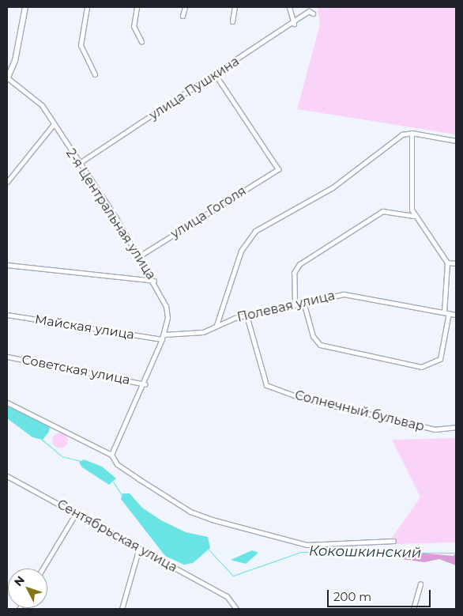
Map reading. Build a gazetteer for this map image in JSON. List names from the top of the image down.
{
  "streets": {
    "street": [
      "улица Пушкина",
      "улица Гоголя",
      "2-я Центральная улица",
      "Полевая улица",
      "Майская улица",
      "Советская улица",
      "Солнечный бульвар",
      "Сентябрьская улица"
    ]
  },
  "crossings": [
    ["улица Пушкина", "улица Гоголя"],
    ["улица Пушкина", "2-я Центральная улица"],
    ["улица Гоголя", "2-я Центральная улица"],
    ["2-я Центральная улица", "Полевая улица"],
    ["2-я Центральная улица", "Майская улица"],
    ["2-я Центральная улица", "Советская улица"],
    ["Полевая улица", "Солнечный бульвар"]
  ],
  "water": ["Кокошкинский"],
  "scale_bar": "200 m",
  "north": "top left"
}
